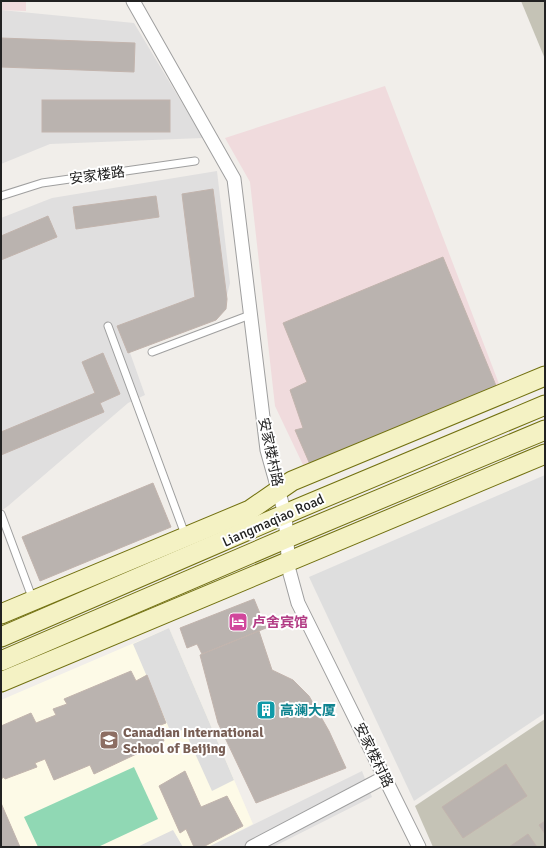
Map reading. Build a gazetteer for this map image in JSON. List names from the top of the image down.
{
  "streets": {
    "street": ["安家楼村路", "Liangmaqiao Road"],
    "lane": ["安家楼路"]
  },
  "crossings": [
    ["安家楼村路", "Liangmaqiao Road"]
  ],
  "places": {
    "hotel": ["卢舍宾馆"],
    "building": ["高澜大厦"],
    "school or university": ["Canadian International School of Beijing"]
  }
}
